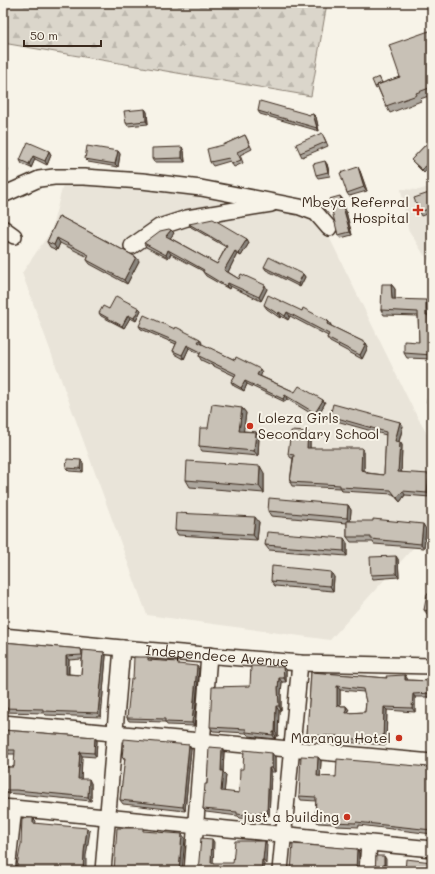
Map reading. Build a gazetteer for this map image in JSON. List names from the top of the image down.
{
  "streets": {
    "street": ["Independece Avenue"]
  },
  "places": {
    "health": ["Mbeya Referral Hospital"],
    "other": ["Loleza Girls Secondary School", "Marangu Hotel", "just a building"]
  },
  "scale_bar": "50 m"
}
